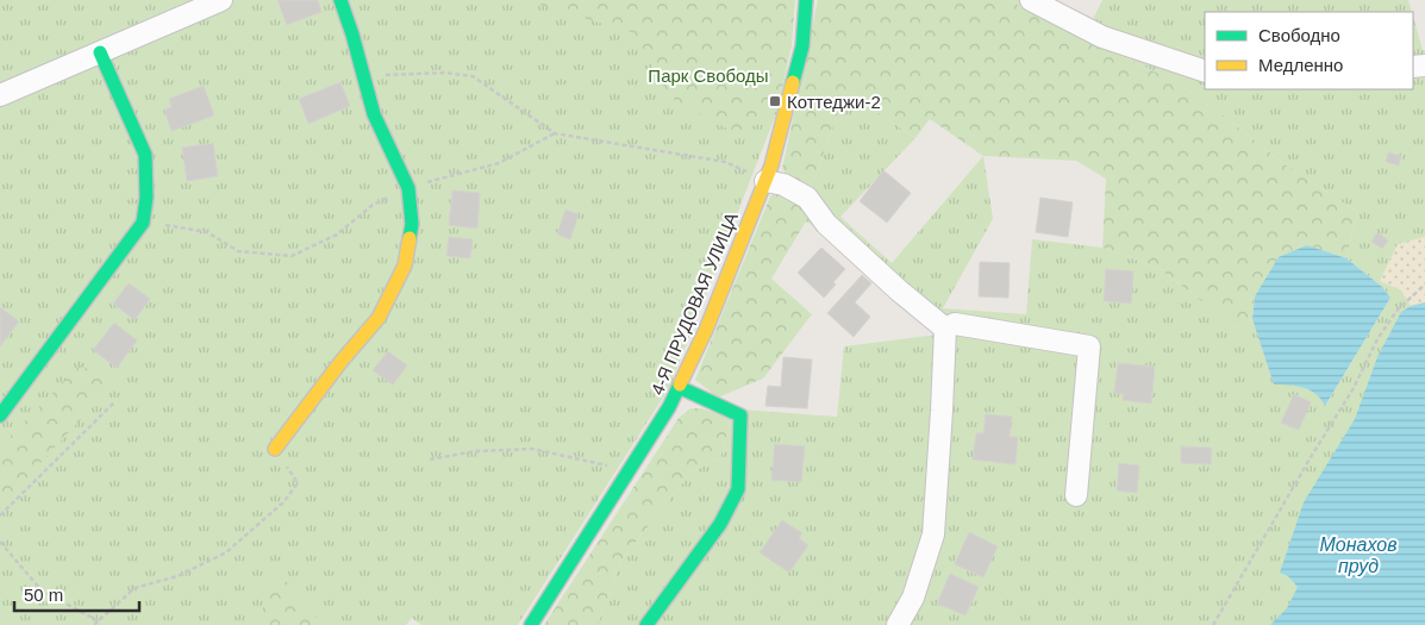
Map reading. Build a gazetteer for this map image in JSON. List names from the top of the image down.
{
  "streets": {
    "street": ["4-Я ПРУДОВАЯ УЛИЦА"]
  },
  "water": ["Монахов пруд"],
  "parks": ["Парк Свободы"],
  "places": {
    "transit": ["Коттеджи-2"]
  },
  "legend": ["Свободно", "Медленно"],
  "scale_bar": "50 m"
}
